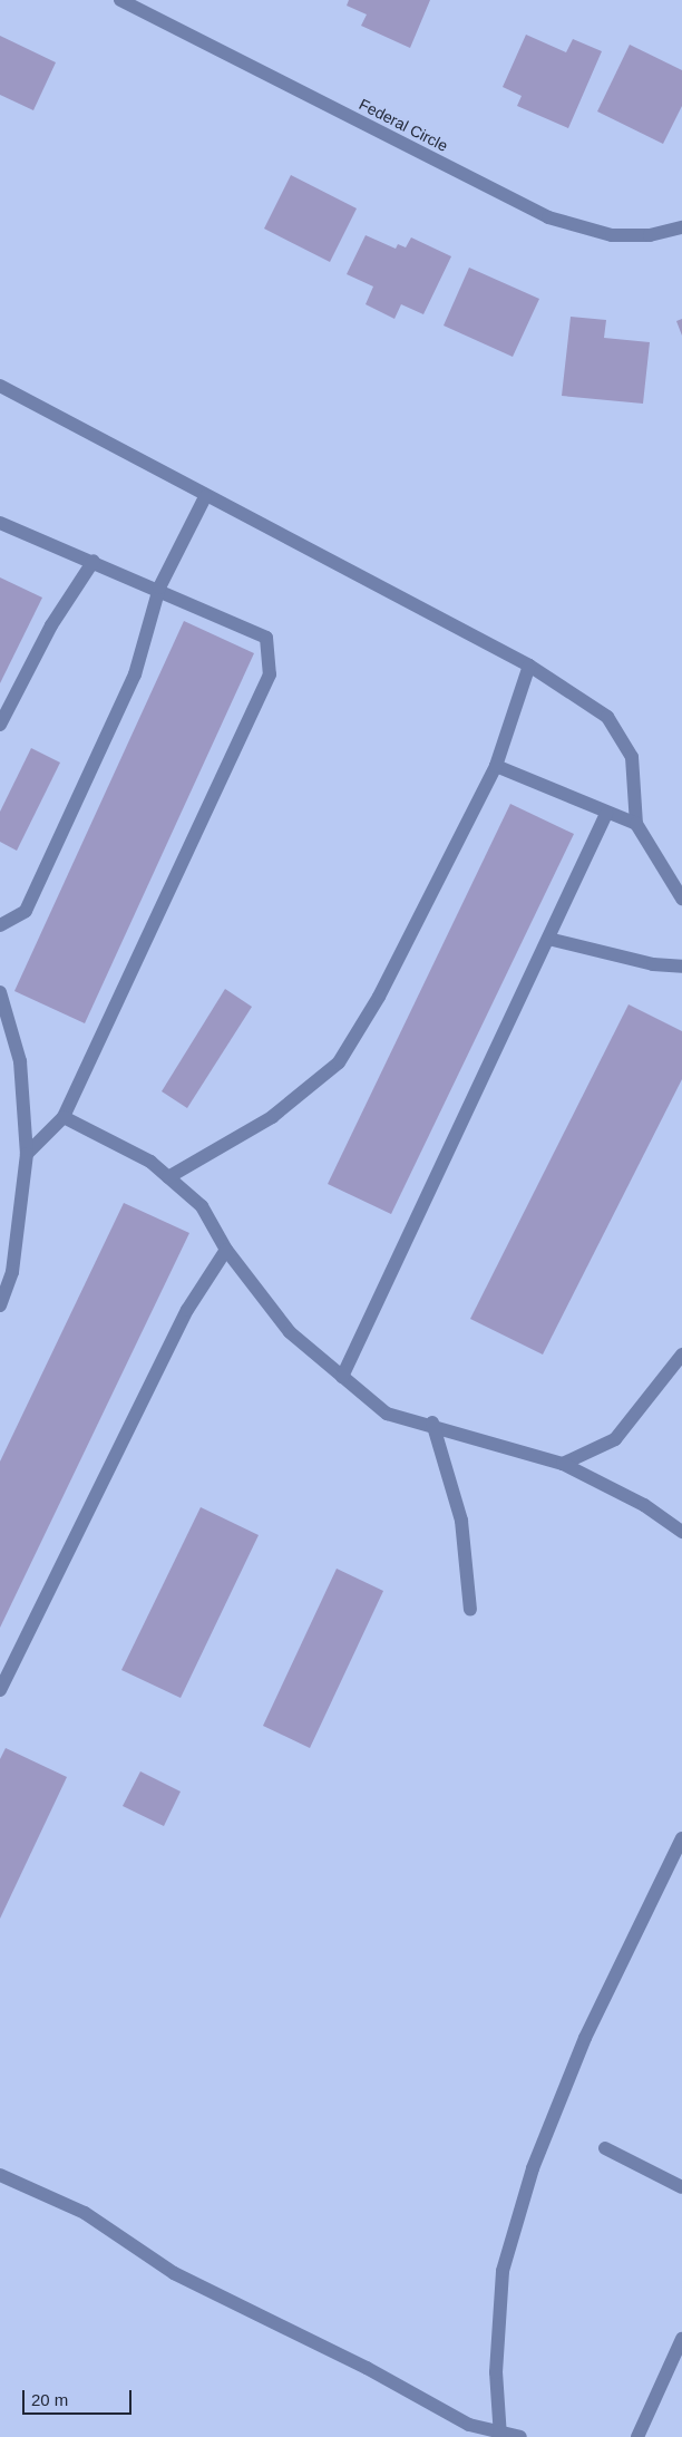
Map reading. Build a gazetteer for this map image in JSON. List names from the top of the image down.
{
  "streets": {
    "street": ["Federal Circle"]
  },
  "scale_bar": "20 m"
}
